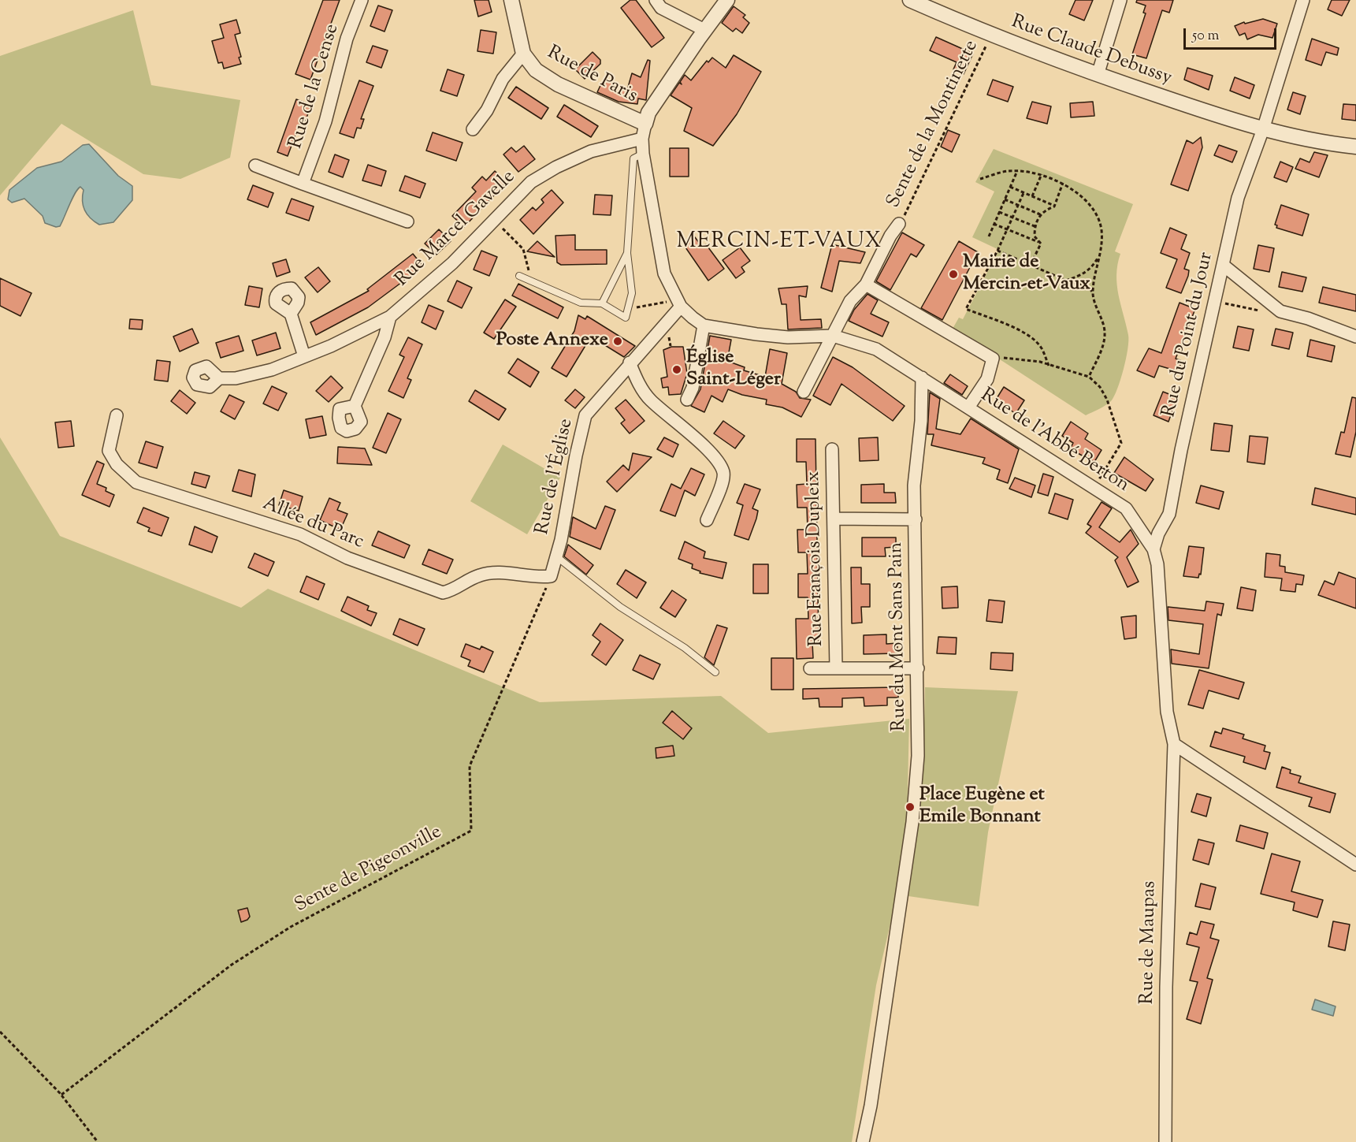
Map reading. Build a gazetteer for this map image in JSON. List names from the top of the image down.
{
  "streets": {
    "street": [
      "Rue Claude Debussy",
      "Rue de Paris",
      "Rue de la Cense",
      "Rue Marcel Gavelle",
      "Rue du Point du Jour",
      "Rue de l'Abbé Berton",
      "Rue de l'Église",
      "Allée du Parc",
      "Rue François Dupleix",
      "Rue du Mont Sans Pain",
      "Rue de Maupas"
    ],
    "path": ["Sente de la Montinette", "Sente de Pigeonville"]
  },
  "crossings": [
    ["Rue Claude Debussy", "Sente de la Montinette"],
    ["Rue Claude Debussy", "Rue du Point du Jour"],
    ["Rue du Point du Jour", "Rue de l'Abbé Berton"],
    ["Rue du Point du Jour", "Rue de Maupas"],
    ["Rue de l'Abbé Berton", "Rue du Mont Sans Pain"],
    ["Rue de l'Abbé Berton", "Rue de Maupas"],
    ["Rue de l'Église", "Allée du Parc"],
    ["Rue de l'Église", "Sente de Pigeonville"],
    ["Allée du Parc", "Sente de Pigeonville"]
  ],
  "districts": ["MERCIN-ET-VAUX"],
  "places": [
    "Mairie de Mercin-et-Vaux",
    "Poste Annexe",
    "Église Saint-Léger",
    "Place Eugène et Emile Bonnant"
  ],
  "scale_bar": "50 m"
}
